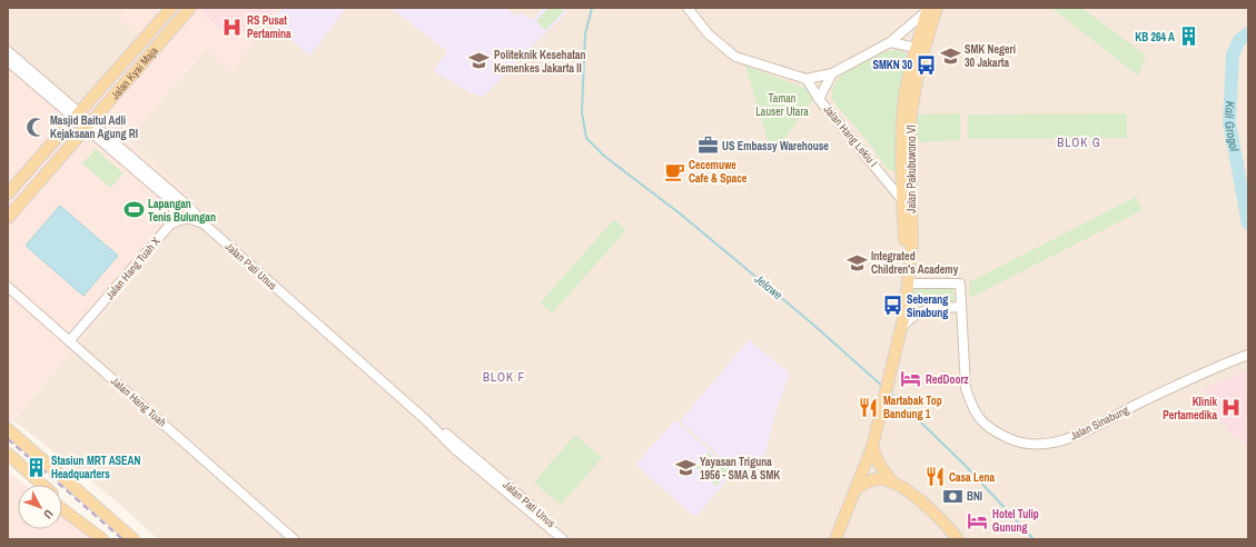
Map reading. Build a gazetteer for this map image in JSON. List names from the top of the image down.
{
  "streets": {
    "main road": ["Jalan Kyai Maja", "Jalan Pakubuwono VI"],
    "street": [
      "Jalan Hang Lekiu I",
      "Jalan Pati Unus",
      "Jalan Hang Tuah X",
      "Jalan Hang Tuah",
      "Jalan Sinabung"
    ]
  },
  "crossings": [
    ["Jalan Kyai Maja", "Jalan Pati Unus"],
    ["Jalan Hang Lekiu I", "Jalan Pakubuwono VI"],
    ["Jalan Pakubuwono VI", "Jalan Sinabung"],
    ["Jalan Pati Unus", "Jalan Hang Tuah X"],
    ["Jalan Hang Tuah X", "Jalan Hang Tuah"]
  ],
  "districts": ["BLOK G", "BLOK F"],
  "water": ["Kali Grogol", "Jelawe"],
  "parks": ["Taman Lauser Utara"],
  "places": {
    "hospital": ["RS Pusat Pertamina", "Klinik Pertamedika"],
    "building": ["KB 264 A", "Stasiun MRT ASEAN Headquarters"],
    "school or university": [
      "SMK Negeri 30 Jakarta",
      "Politeknik Kesehatan Kemenkes Jakarta II",
      "Integrated Children's Academy",
      "Yayasan Triguna 1956 - SMA & SMK"
    ],
    "bus stop": ["SMKN 30", "Seberang Sinabung"],
    "mosque": ["Masjid Baitul Adli Kejaksaan Agung RI"],
    "office": ["US Embassy Warehouse"],
    "cafe": ["Cecemuwe Cafe & Space"],
    "sports": ["Lapangan Tenis Bulungan"],
    "hotel": ["RedDoorz", "Hotel Tulip Gunung"],
    "restaurant": ["Martabak Top Bandung 1", "Casa Lena"],
    "bank": ["BNI"]
  },
  "north": "bottom right"
}
